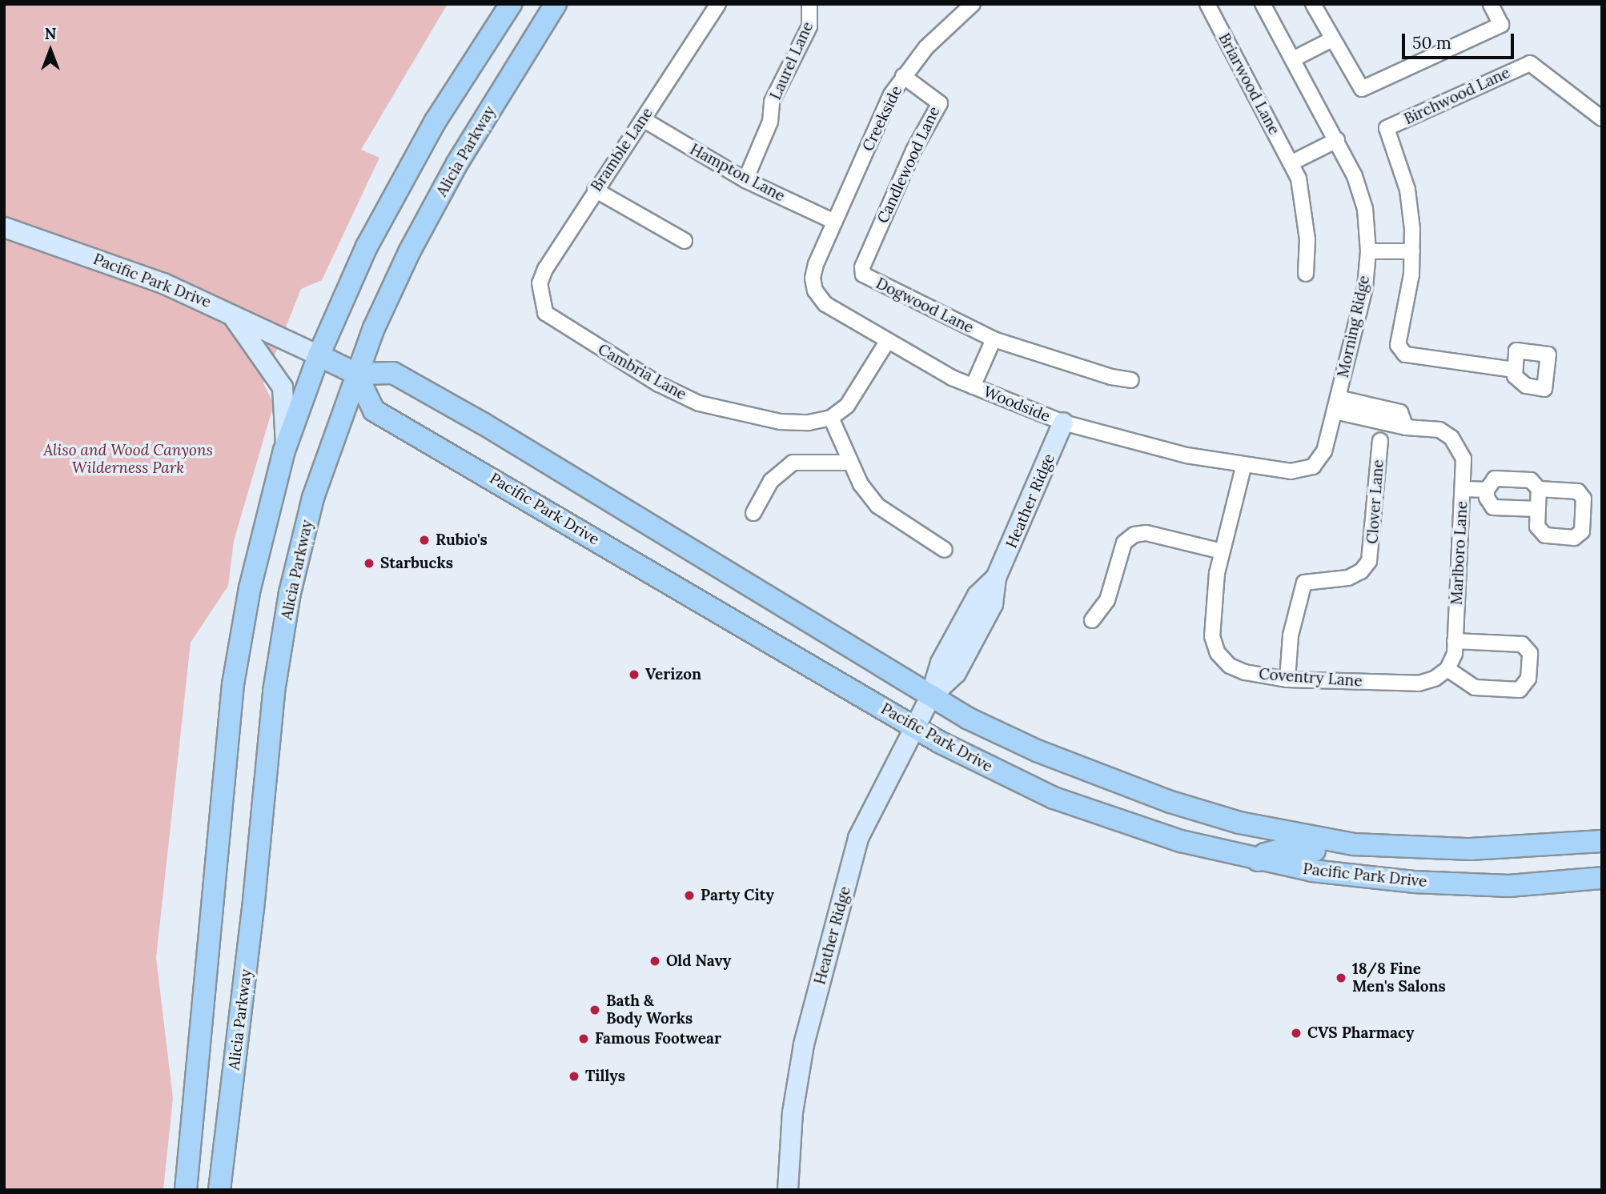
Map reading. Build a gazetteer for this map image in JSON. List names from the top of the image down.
{
  "streets": {
    "main road": ["Alicia Parkway", "Pacific Park Drive"],
    "street": [
      "Laurel Lane",
      "Briarwood Lane",
      "Birchwood Lane",
      "Creekside",
      "Bramble Lane",
      "Candlewood Lane",
      "Hampton Lane",
      "Dogwood Lane",
      "Morning Ridge",
      "Cambria Lane",
      "Woodside",
      "Heather Ridge",
      "Clover Lane",
      "Marlboro Lane",
      "Coventry Lane"
    ]
  },
  "crossings": [
    ["Laurel Lane", "Hampton Lane"],
    ["Creekside", "Candlewood Lane"],
    ["Creekside", "Hampton Lane"],
    ["Creekside", "Woodside"],
    ["Bramble Lane", "Hampton Lane"],
    ["Bramble Lane", "Cambria Lane"],
    ["Alicia Parkway", "Pacific Park Drive"],
    ["Candlewood Lane", "Dogwood Lane"],
    ["Hampton Lane", "Woodside"],
    ["Pacific Park Drive", "Heather Ridge"],
    ["Morning Ridge", "Woodside"],
    ["Morning Ridge", "Marlboro Lane"],
    ["Woodside", "Heather Ridge"],
    ["Woodside", "Coventry Lane"],
    ["Clover Lane", "Coventry Lane"],
    ["Marlboro Lane", "Coventry Lane"]
  ],
  "parks": ["Aliso and Wood Canyons Wilderness Park"],
  "places": [
    "Rubio's",
    "Starbucks",
    "Verizon",
    "Party City",
    "Old Navy",
    "18/8 Fine Men's Salons",
    "Bath & Body Works",
    "CVS Pharmacy",
    "Famous Footwear",
    "Tillys"
  ],
  "scale_bar": "50 m",
  "north": "top"
}
